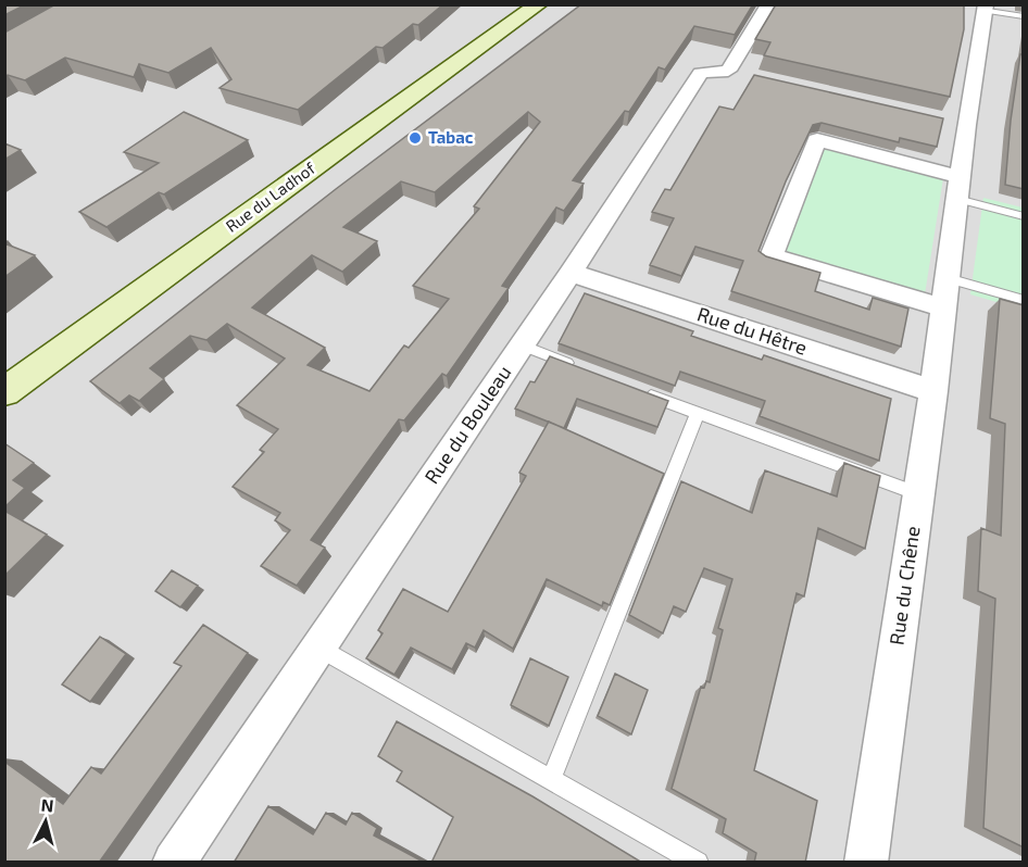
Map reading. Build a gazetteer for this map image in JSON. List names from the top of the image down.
{
  "streets": {
    "main road": ["Rue du Ladhof"],
    "street": ["Rue du Hêtre", "Rue du Bouleau", "Rue du Chêne"]
  },
  "crossings": [
    ["Rue du Hêtre", "Rue du Bouleau"],
    ["Rue du Hêtre", "Rue du Chêne"]
  ],
  "places": ["Tabac"],
  "north": "top"
}
